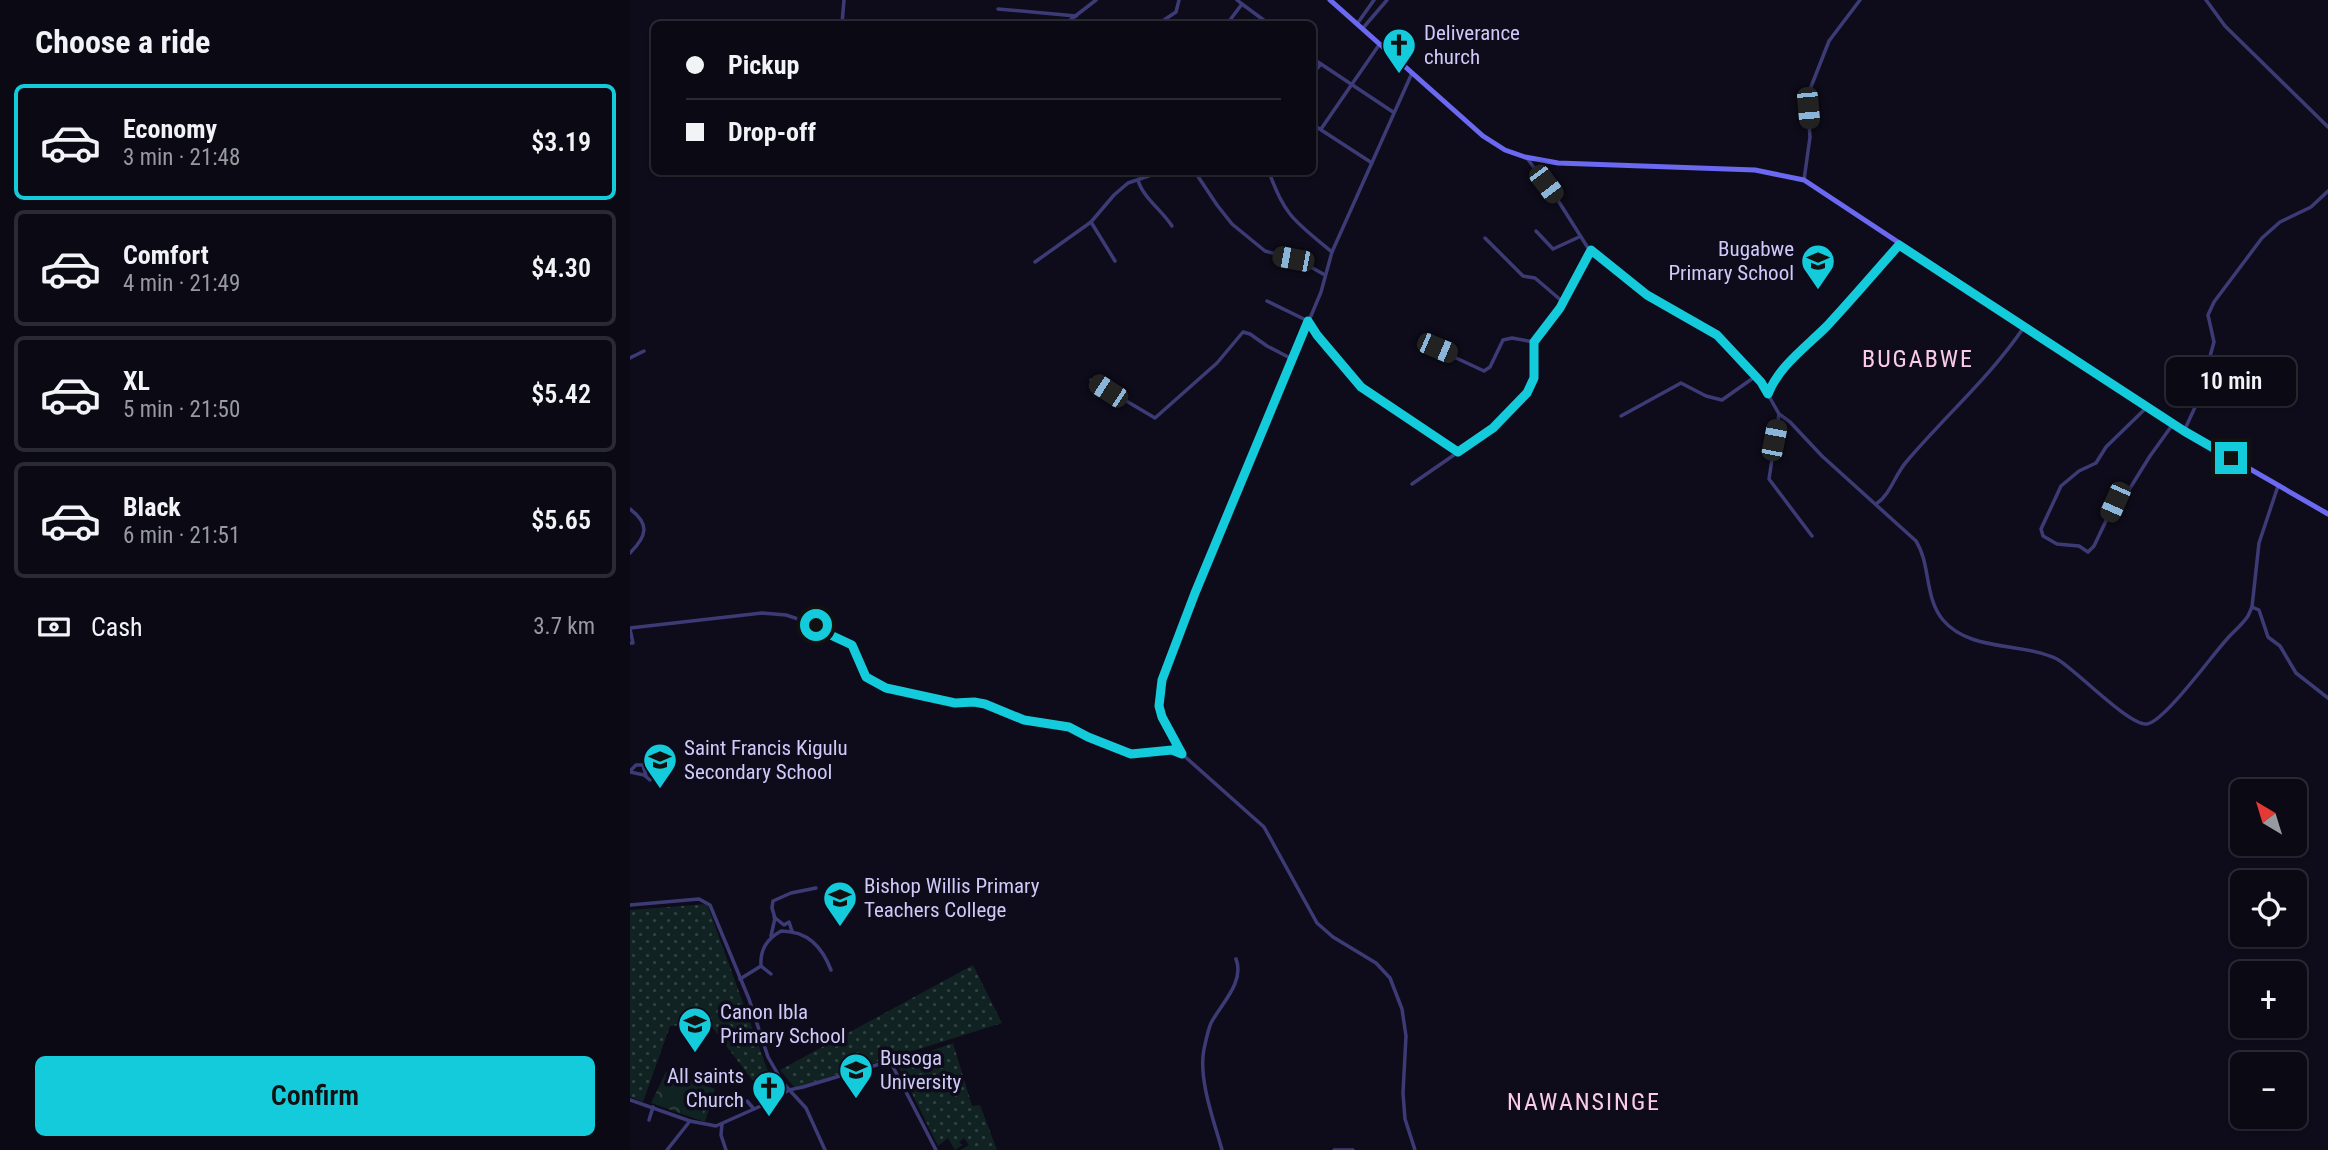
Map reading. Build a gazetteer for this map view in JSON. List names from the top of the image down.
{
  "districts": ["BUGABWE", "NAWANSINGE"],
  "places": {
    "church": ["Deliverance church", "All saints Church"],
    "school or university": [
      "Bugabwe Primary School",
      "Saint Francis Kigulu Secondary School",
      "Bishop Willis Primary Teachers College",
      "Canon Ibla Primary School",
      "Busoga University"
    ]
  },
  "north": "top left",
  "page": {
    "heading": "Choose a ride",
    "banner": ["Pickup", "Drop-off"],
    "list": [
      {
        "name": "Economy",
        "note": "3 min · 21:48",
        "value": "$3.19"
      },
      {
        "name": "Comfort",
        "note": "4 min · 21:49",
        "value": "$4.30"
      },
      {
        "name": "XL",
        "note": "5 min · 21:50",
        "value": "$5.42"
      },
      {
        "name": "Black",
        "note": "6 min · 21:51",
        "value": "$5.65"
      }
    ],
    "bubble": "10 min",
    "pay": ["Cash", "3.7 km"],
    "map_buttons": ["+", "−"],
    "buttons": "Confirm"
  }
}
